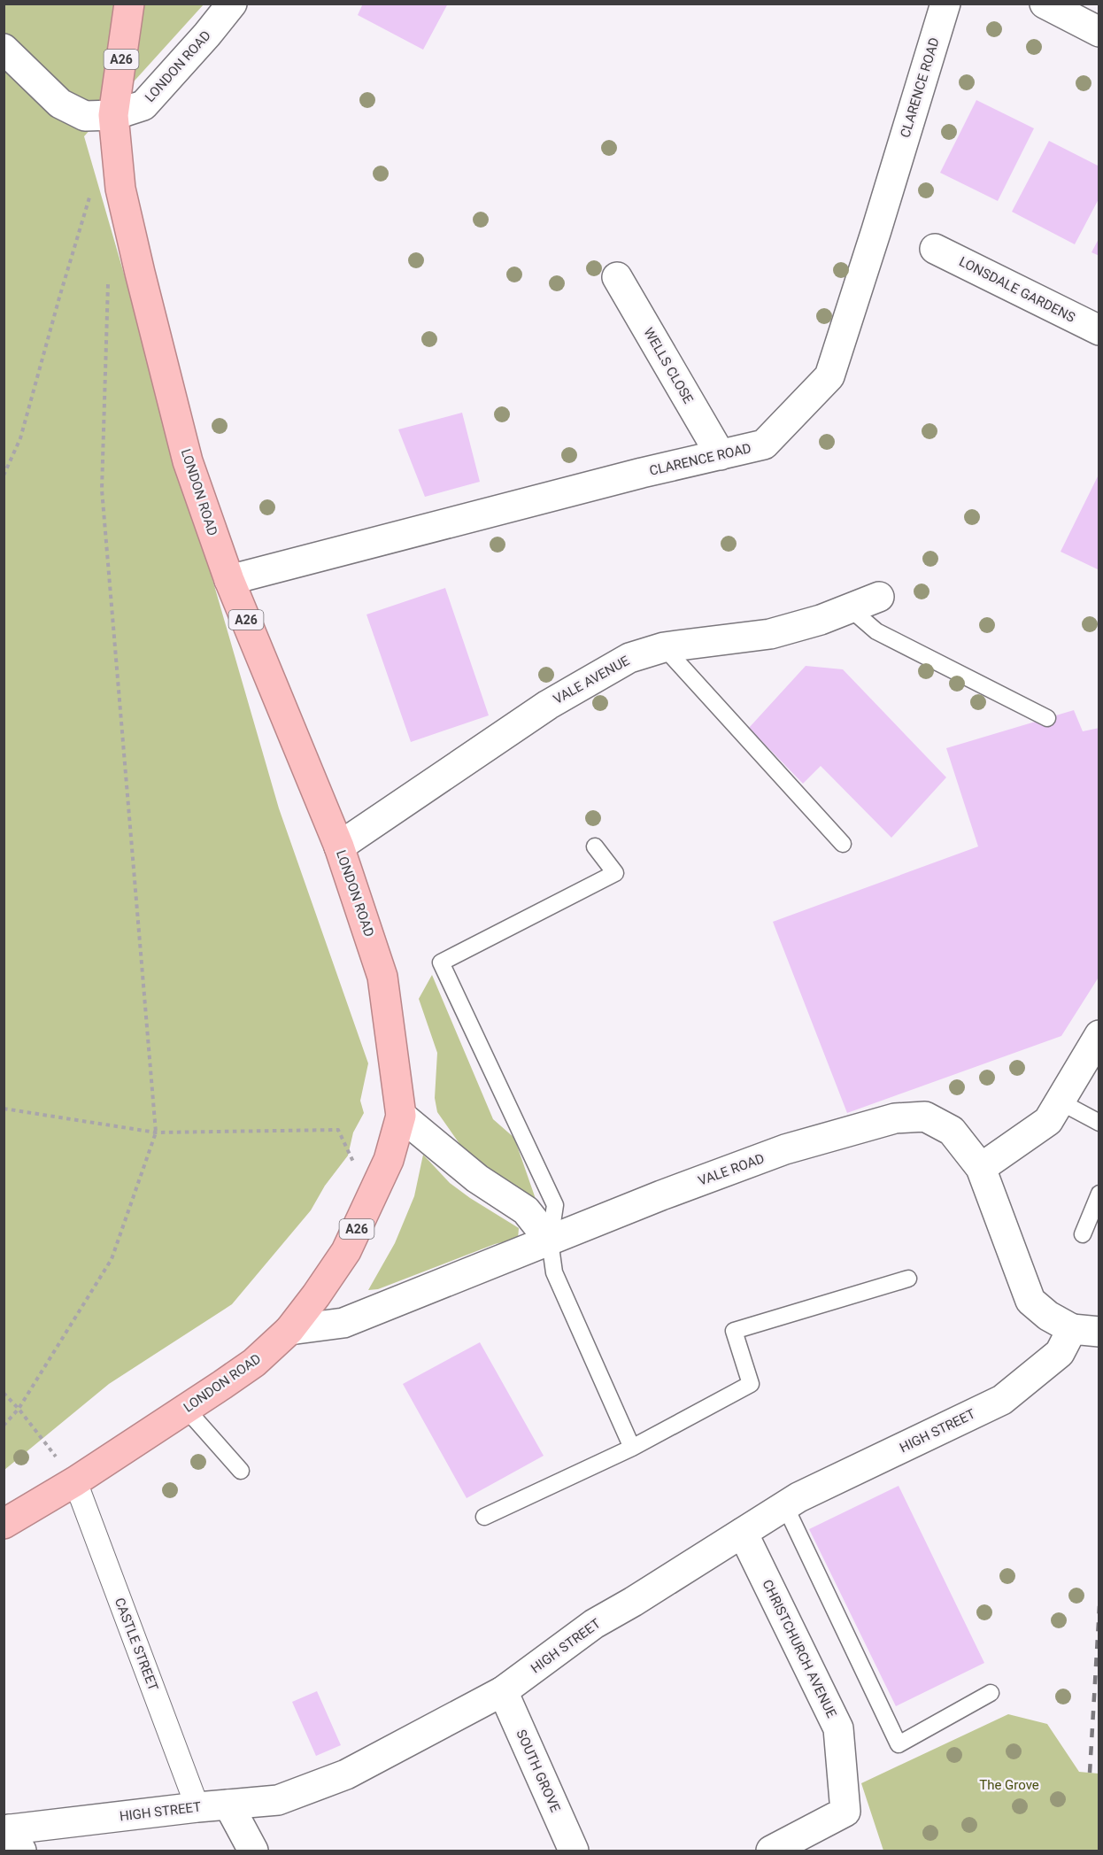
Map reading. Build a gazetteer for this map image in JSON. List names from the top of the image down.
{
  "streets": {
    "highway": ["A26", "LONDON ROAD"],
    "street": [
      "CLARENCE ROAD",
      "LONSDALE GARDENS",
      "WELLS CLOSE",
      "VALE AVENUE",
      "VALE ROAD",
      "HIGH STREET",
      "CASTLE STREET",
      "CHRISTCHURCH AVENUE",
      "SOUTH GROVE"
    ]
  },
  "crossings": [
    ["LONDON ROAD", "CLARENCE ROAD"],
    ["LONDON ROAD", "VALE AVENUE"],
    ["LONDON ROAD", "VALE ROAD"],
    ["LONDON ROAD", "CASTLE STREET"],
    ["CLARENCE ROAD", "WELLS CLOSE"],
    ["VALE ROAD", "HIGH STREET"],
    ["HIGH STREET", "CASTLE STREET"],
    ["HIGH STREET", "CHRISTCHURCH AVENUE"],
    ["HIGH STREET", "SOUTH GROVE"]
  ],
  "parks": ["The Grove"]
}
